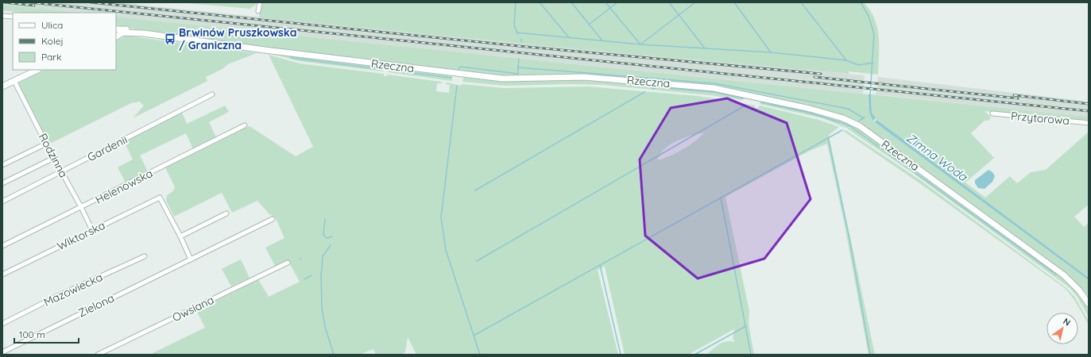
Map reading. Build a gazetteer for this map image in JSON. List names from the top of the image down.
{
  "streets": {
    "street": [
      "Rzeczna",
      "Przytorowa",
      "Gardenii",
      "Rodzinna",
      "Helenowska",
      "Wiktorska",
      "Mazowiecka",
      "Zielona",
      "Owsiana"
    ]
  },
  "crossings": [
    ["Gardenii", "Rodzinna"],
    ["Rodzinna", "Helenowska"],
    ["Rodzinna", "Wiktorska"]
  ],
  "water": ["Zimna Woda"],
  "places": {
    "bus stop": ["Brwinów Pruszkowska / Graniczna"]
  },
  "legend": ["Ulica", "Kolej", "Park"],
  "scale_bar": "100 m",
  "north": "top right"
}
